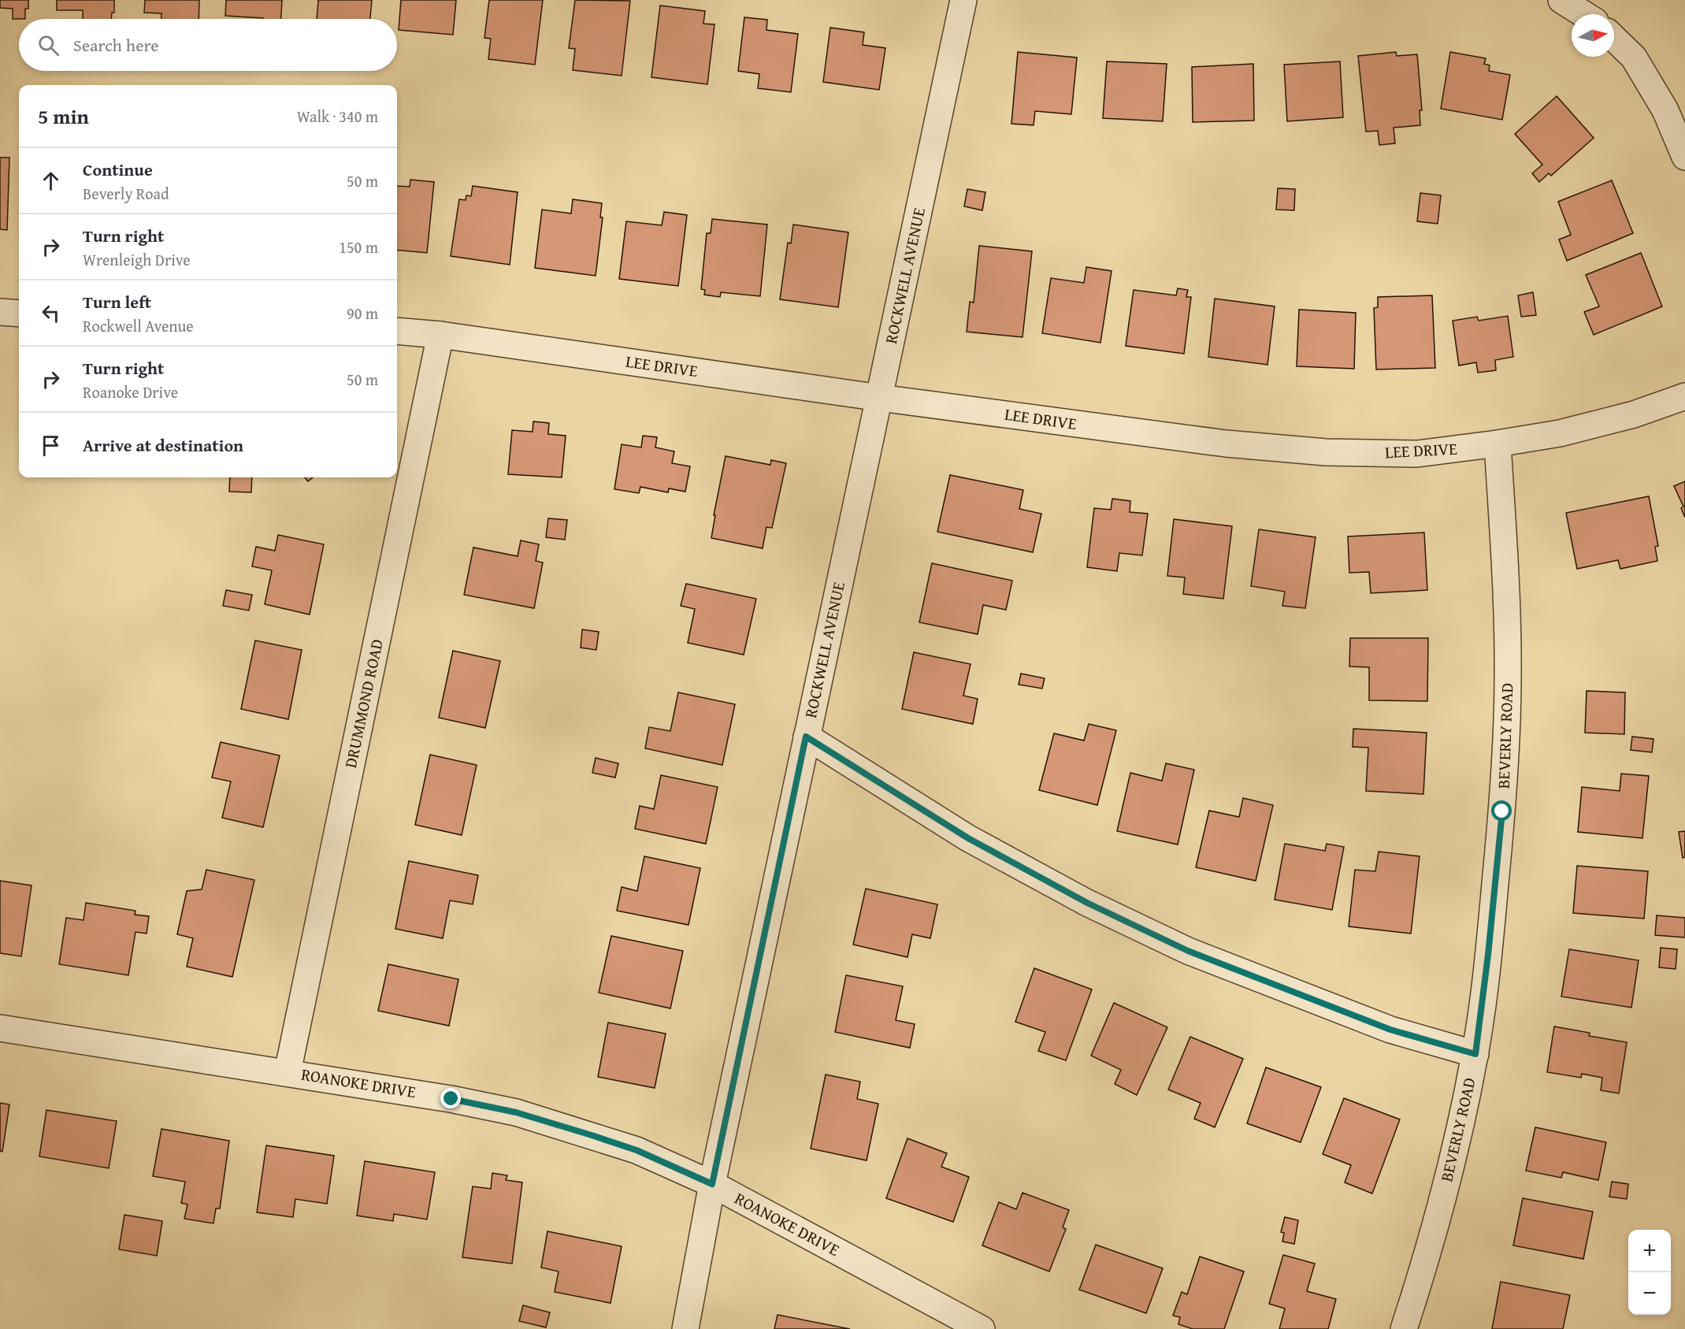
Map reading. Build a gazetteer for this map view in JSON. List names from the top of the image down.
{
  "streets": {
    "street": [
      "ROCKWELL AVENUE",
      "LEE DRIVE",
      "DRUMMOND ROAD",
      "BEVERLY ROAD",
      "ROANOKE DRIVE"
    ]
  },
  "crossings": [
    ["ROCKWELL AVENUE", "LEE DRIVE"],
    ["ROCKWELL AVENUE", "ROANOKE DRIVE"],
    ["LEE DRIVE", "DRUMMOND ROAD"],
    ["LEE DRIVE", "BEVERLY ROAD"],
    ["DRUMMOND ROAD", "ROANOKE DRIVE"]
  ],
  "north": "right",
  "page": {
    "search": "Search here",
    "heading": ["5 min", "Walk · 340 m"],
    "list": [
      ["Continue", "Beverly Road", "50 m"],
      ["Turn right", "Wrenleigh Drive", "150 m"],
      ["Turn left", "Rockwell Avenue", "90 m"],
      ["Turn right", "Roanoke Drive", "50 m"],
      "Arrive at destination"
    ],
    "map_buttons": ["+", "−"]
  }
}
